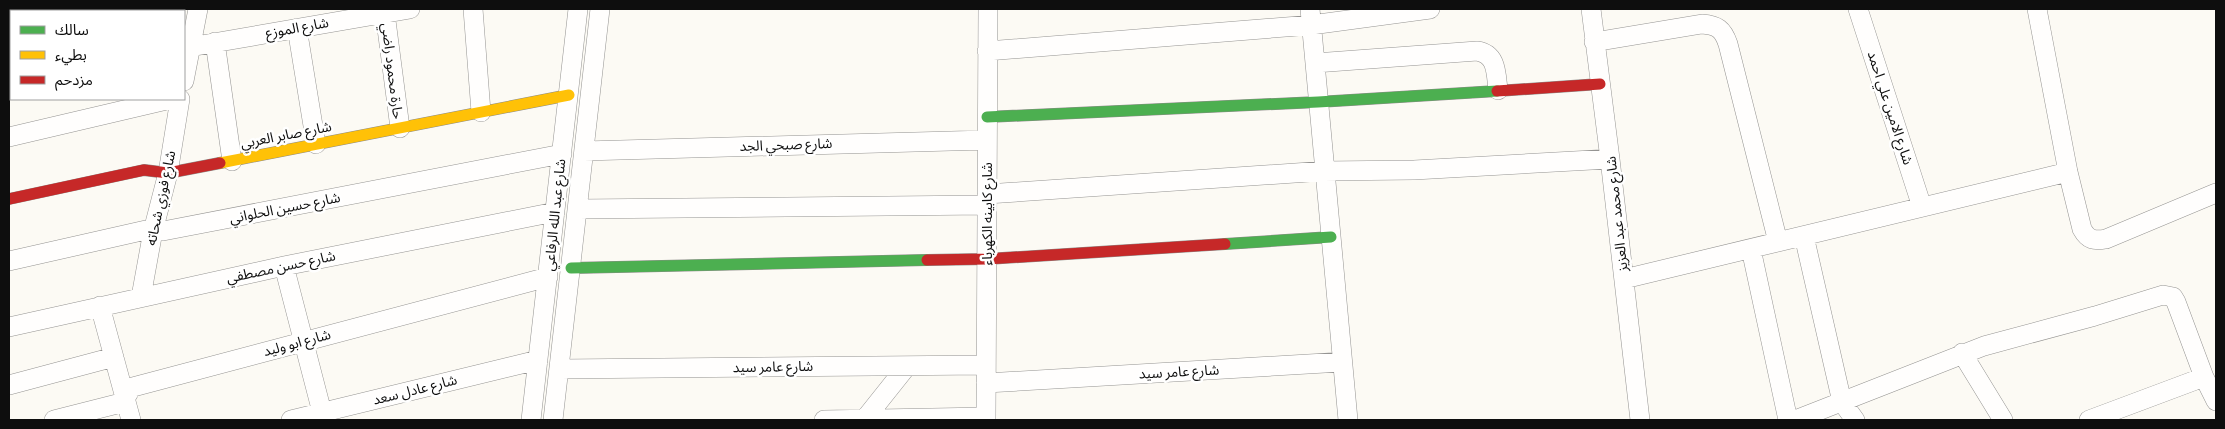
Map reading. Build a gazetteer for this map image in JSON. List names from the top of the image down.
{
  "streets": {
    "street": [
      "شارع الموزع",
      "حارة محمود راضي",
      "شارع الامين علي احمد",
      "شارع صابر العربي",
      "شارع صبحي الجد",
      "شارع فوزي شحاته",
      "شارع حسين الحلواني",
      "شارع كابينه الكهرباء",
      "شارع محمد عبد العزيز",
      "شارع عبد الله الرفاعي",
      "شارع حسن مصطفي",
      "شارع ابو وليد",
      "شارع عامر سيد",
      "شارع عادل سعد"
    ]
  },
  "crossings": [
    ["شارع الموزع", "حارة محمود راضي"],
    ["حارة محمود راضي", "شارع صابر العربي"],
    ["شارع صابر العربي", "شارع فوزي شحاته"],
    ["شارع صابر العربي", "شارع عبد الله الرفاعي"],
    ["شارع صبحي الجد", "شارع كابينه الكهرباء"],
    ["شارع صبحي الجد", "شارع عبد الله الرفاعي"],
    ["شارع فوزي شحاته", "شارع حسين الحلواني"],
    ["شارع فوزي شحاته", "شارع حسن مصطفي"],
    ["شارع حسين الحلواني", "شارع عبد الله الرفاعي"],
    ["شارع كابينه الكهرباء", "شارع عامر سيد"],
    ["شارع عبد الله الرفاعي", "شارع حسن مصطفي"],
    ["شارع عبد الله الرفاعي", "شارع ابو وليد"],
    ["شارع عبد الله الرفاعي", "شارع عامر سيد"],
    ["شارع عبد الله الرفاعي", "شارع عادل سعد"]
  ],
  "legend": ["سالك", "بطيء", "مزدحم"]
}
